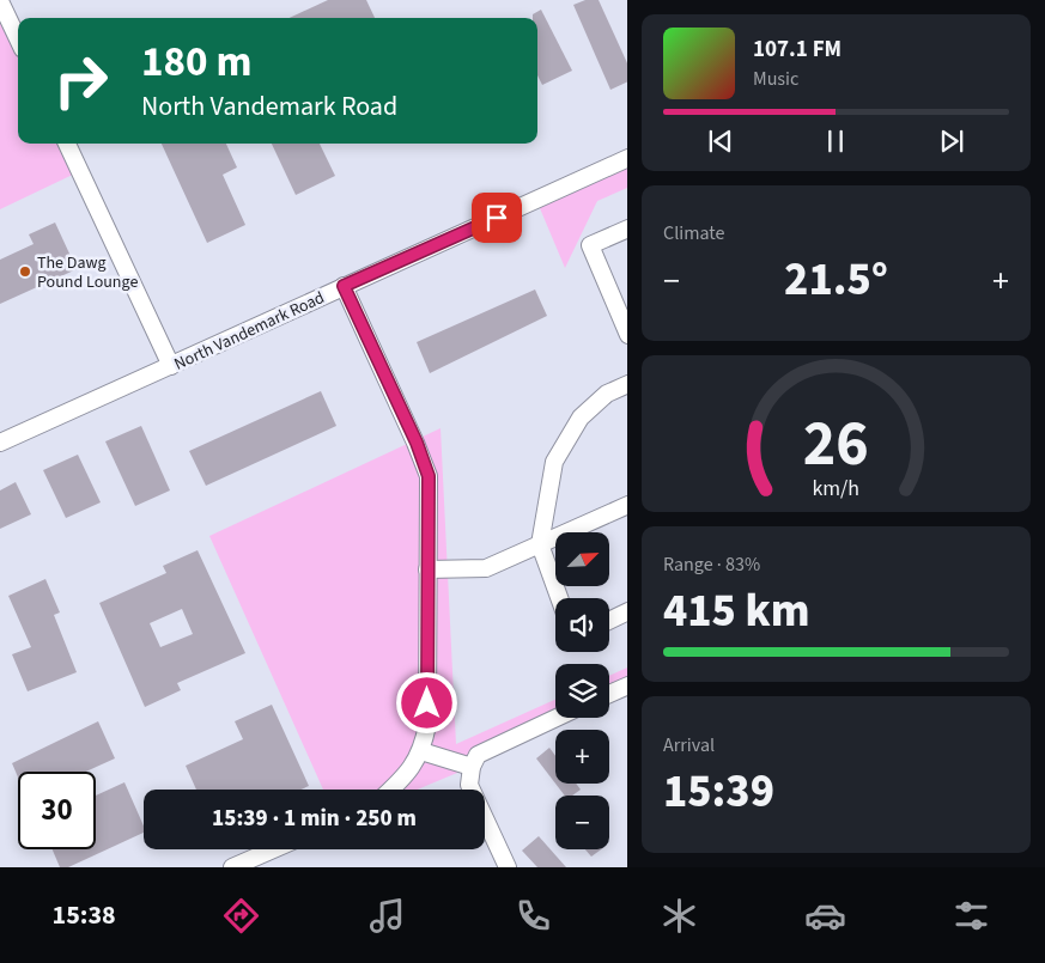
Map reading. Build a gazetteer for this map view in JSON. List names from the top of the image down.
{
  "streets": {
    "street": ["North Vandemark Road"]
  },
  "places": ["The Dawg Pound Lounge"],
  "north": "top right",
  "page": {
    "turn": ["180 m", "North Vandemark Road"],
    "song": ["107.1 FM", "Music"],
    "tile": [
      "Climate",
      ["Range · 83%", "415 km"],
      ["Arrival", "15:39"]
    ],
    "heat": ["−", "21.5°", "+"],
    "map_buttons": ["+", "−"],
    "limit": "30",
    "trip": "15:39 · 1 min · 250 m",
    "tabs": "15:38",
    "gauge": ["26", "km/h"]
  }
}
